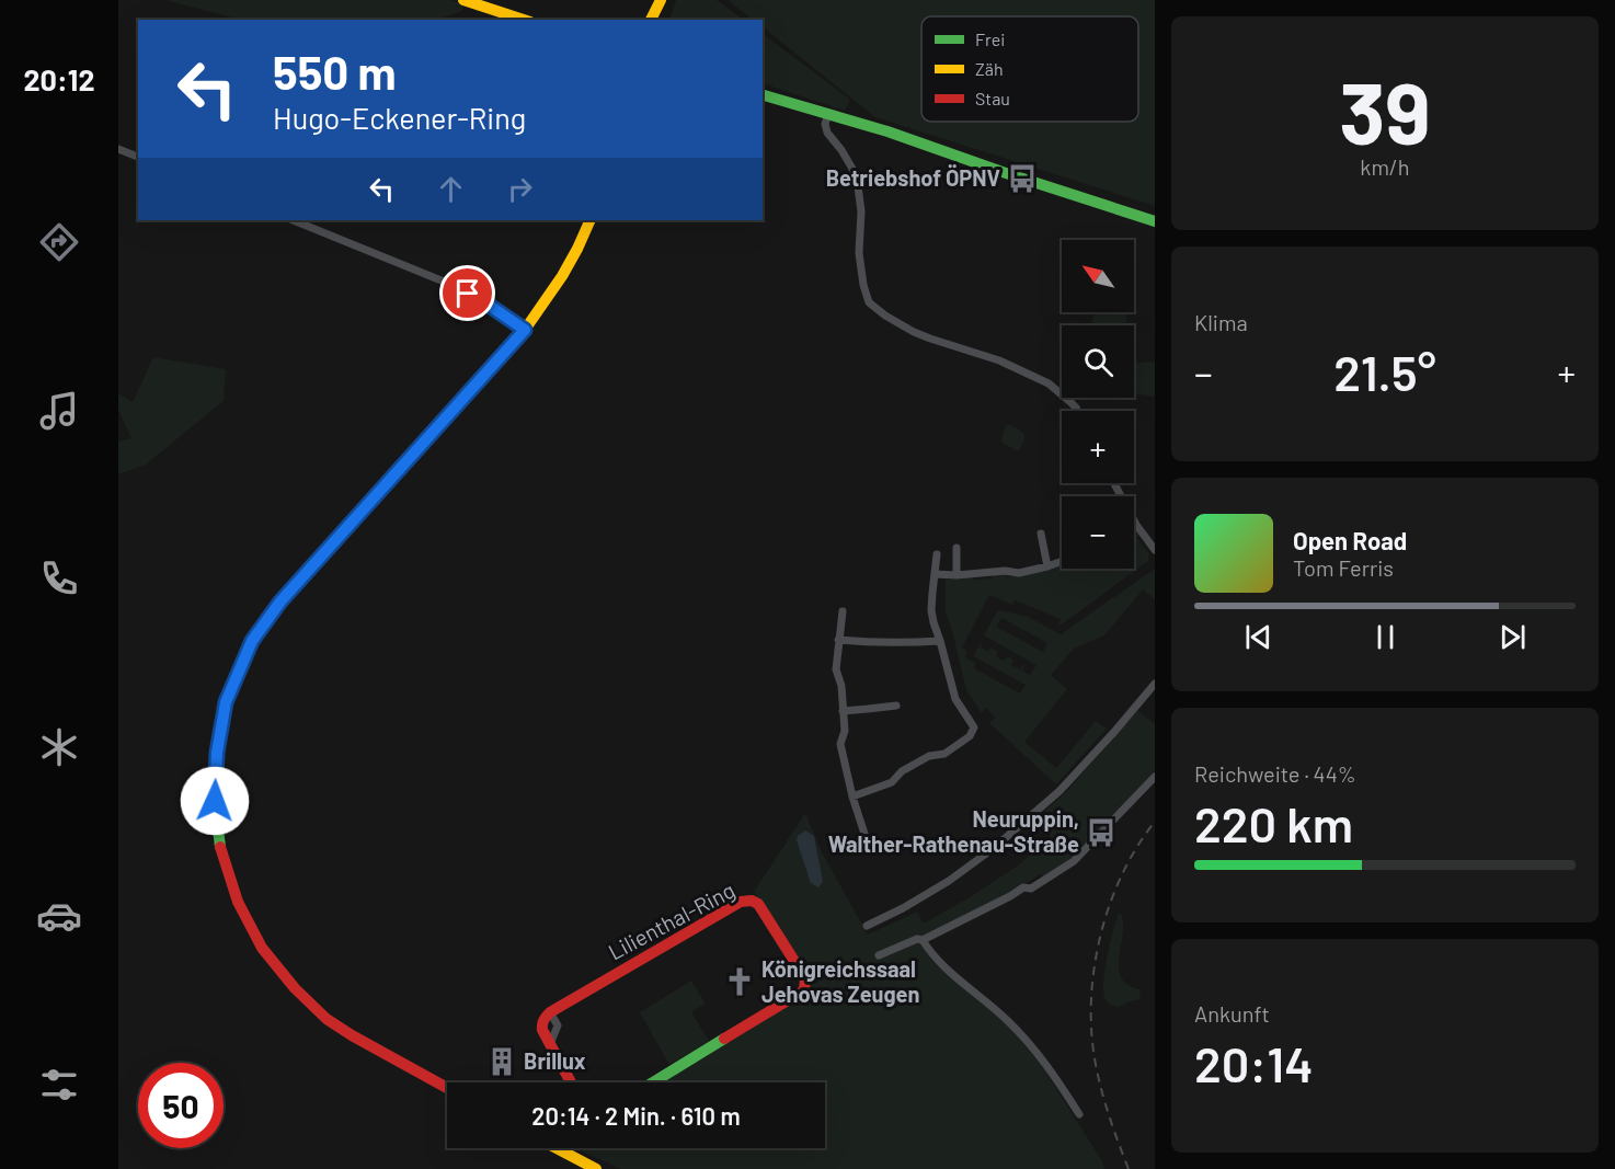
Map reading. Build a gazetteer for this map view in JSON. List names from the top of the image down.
{
  "streets": {
    "main road": ["Lilienthal-Ring"]
  },
  "places": {
    "bus stop": ["Betriebshof ÖPNV", "Neuruppin, Walther-Rathenau-Straße"],
    "church": ["Königreichssaal Jehovas Zeugen"],
    "building": ["Brillux"]
  },
  "legend": ["Frei", "Zäh", "Stau"],
  "north": "top left",
  "page": {
    "tabs": "20:12",
    "tile": [
      ["39", "km/h"],
      "Klima",
      ["Reichweite · 44%", "220 km"],
      ["Ankunft", "20:14"]
    ],
    "turn": ["550 m", "Hugo-Eckener-Ring"],
    "map_buttons": ["+", "−"],
    "heat": ["−", "21.5°", "+"],
    "song": ["Open Road", "Tom Ferris"],
    "limit": "50",
    "trip": "20:14 · 2 Min. · 610 m"
  }
}
